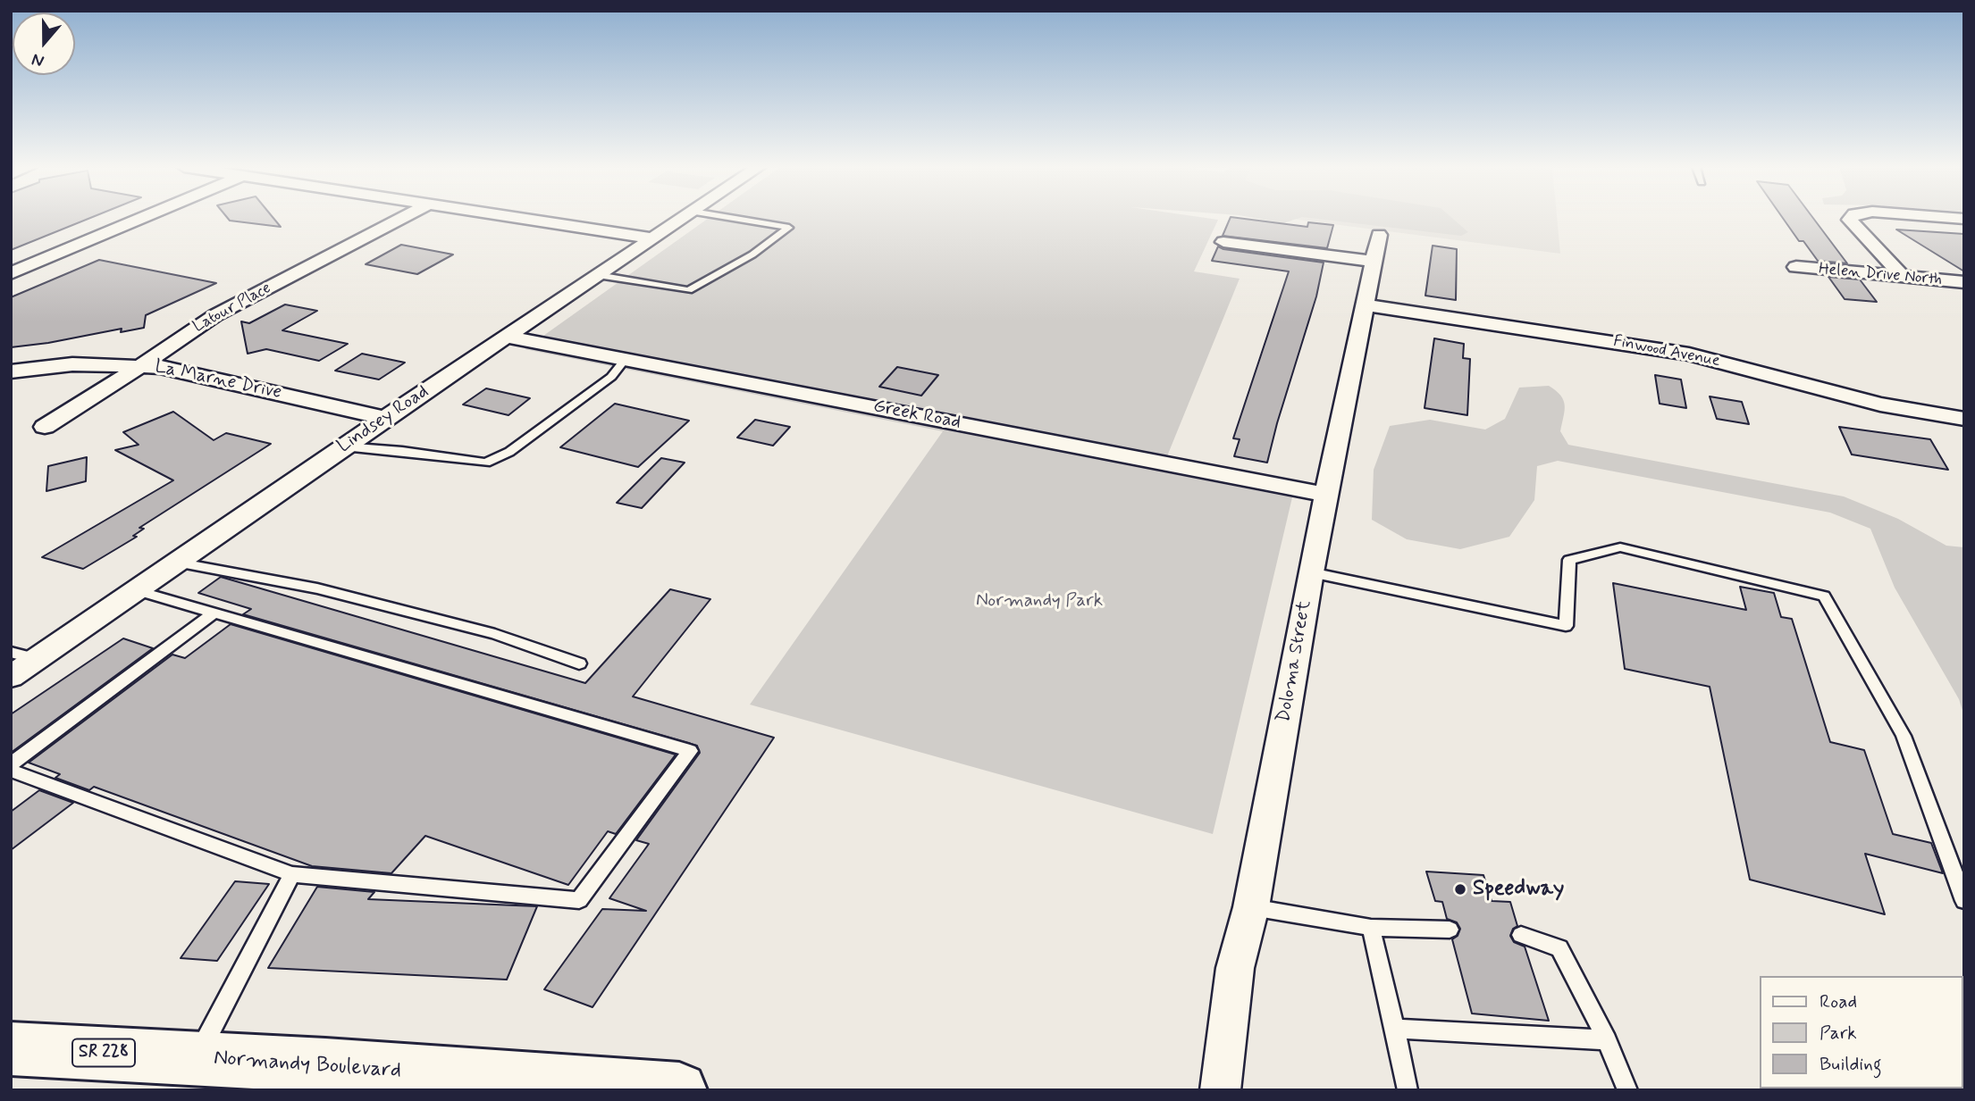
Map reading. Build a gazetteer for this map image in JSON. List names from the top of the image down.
{
  "streets": {
    "main road": ["SR 228", "Normandy Boulevard"],
    "street": [
      "Helen Drive North",
      "Latour Place",
      "Finwood Avenue",
      "La Marne Drive",
      "Greek Road",
      "Lindsey Road",
      "Doloma Street"
    ]
  },
  "crossings": [
    ["Latour Place", "La Marne Drive"],
    ["Finwood Avenue", "Doloma Street"],
    ["La Marne Drive", "Lindsey Road"],
    ["Greek Road", "Lindsey Road"],
    ["Greek Road", "Doloma Street"]
  ],
  "parks": ["Normandy Park"],
  "places": ["Speedway"],
  "legend": ["Road", "Park", "Building"],
  "north": "bottom"
}
